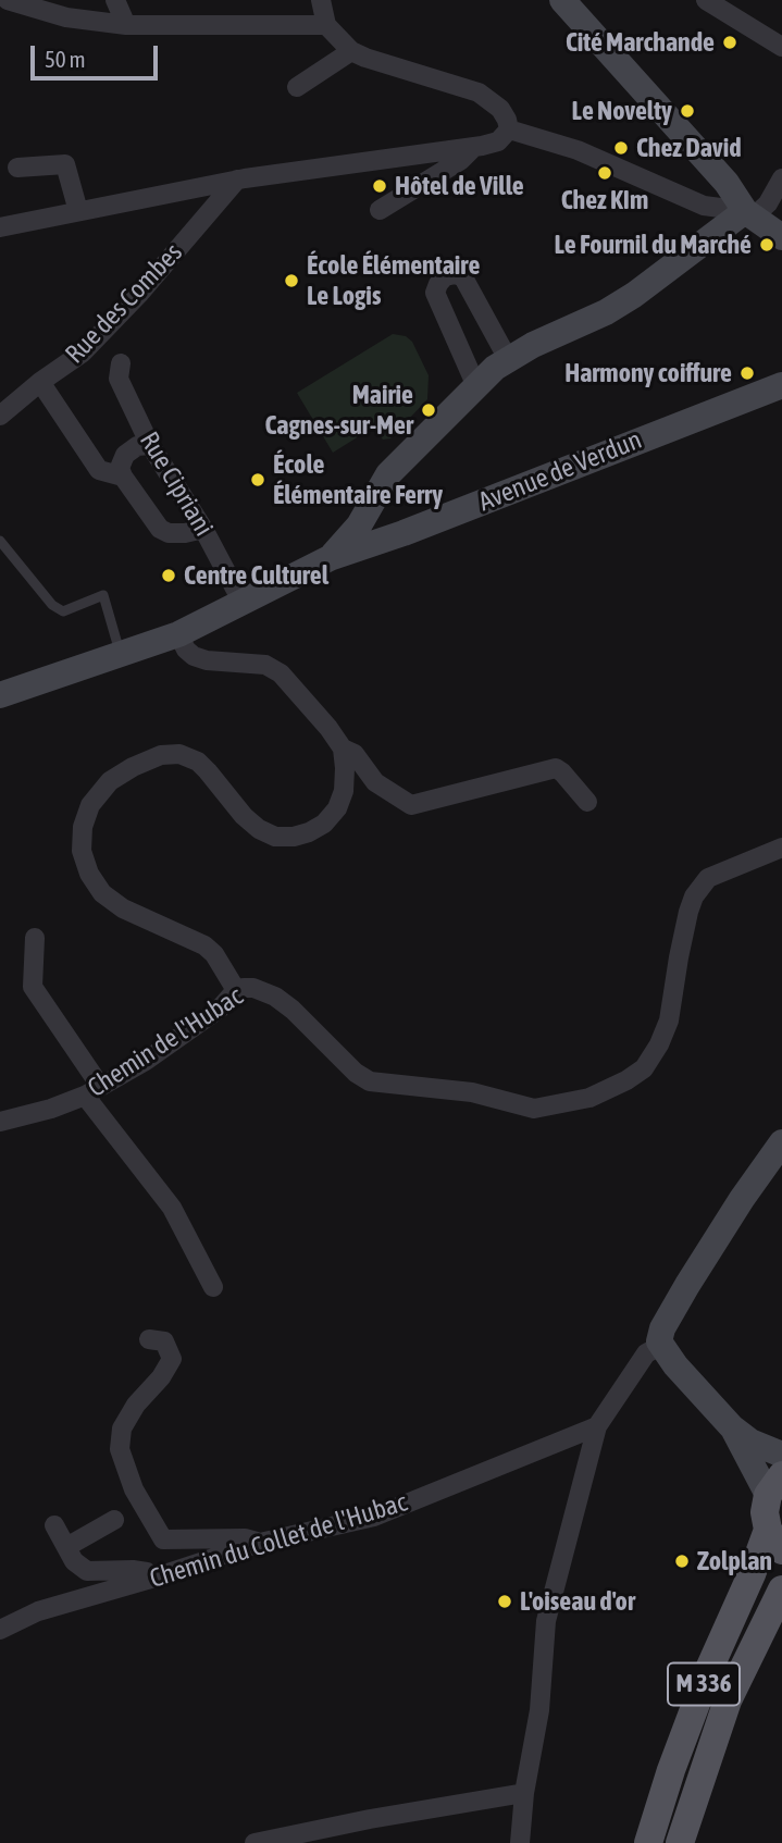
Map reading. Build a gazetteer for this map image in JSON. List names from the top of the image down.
{
  "streets": {
    "main road": ["Avenue de Verdun", "M 336"],
    "street": [
      "Rue des Combes",
      "Rue Cipriani",
      "Chemin de l'Hubac",
      "Chemin du Collet de l'Hubac"
    ]
  },
  "crossings": [
    ["Avenue de Verdun", "Rue Cipriani"]
  ],
  "places": [
    "Cité Marchande",
    "Le Novelty",
    "Chez David",
    "Chez KIm",
    "Hôtel de Ville",
    "Le Fournil du Marché",
    "École Élémentaire Le Logis",
    "Harmony coiffure",
    "Mairie Cagnes-sur-Mer",
    "École Élémentaire Ferry",
    "Centre Culturel",
    "Zolplan",
    "L'oiseau d'or"
  ],
  "scale_bar": "50 m"
}
